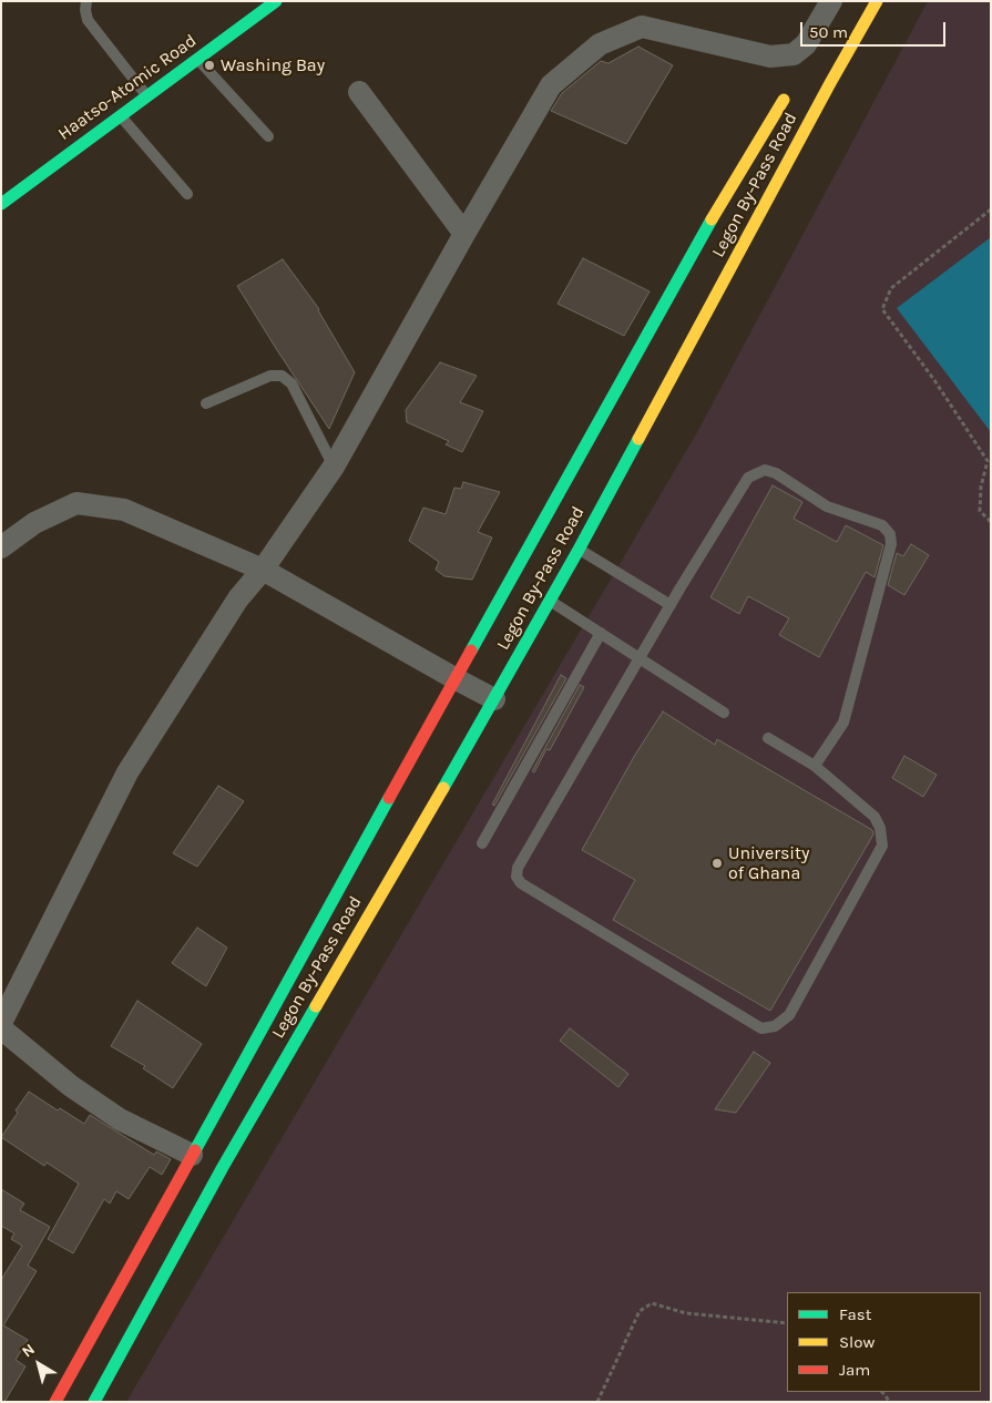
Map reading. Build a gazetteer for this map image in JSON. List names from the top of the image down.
{
  "streets": {
    "street": ["Haatso-Atomic Road", "Legon By-Pass Road"]
  },
  "places": ["Washing Bay", "University of Ghana"],
  "legend": ["Fast", "Slow", "Jam"],
  "scale_bar": "50 m",
  "north": "top left"
}
